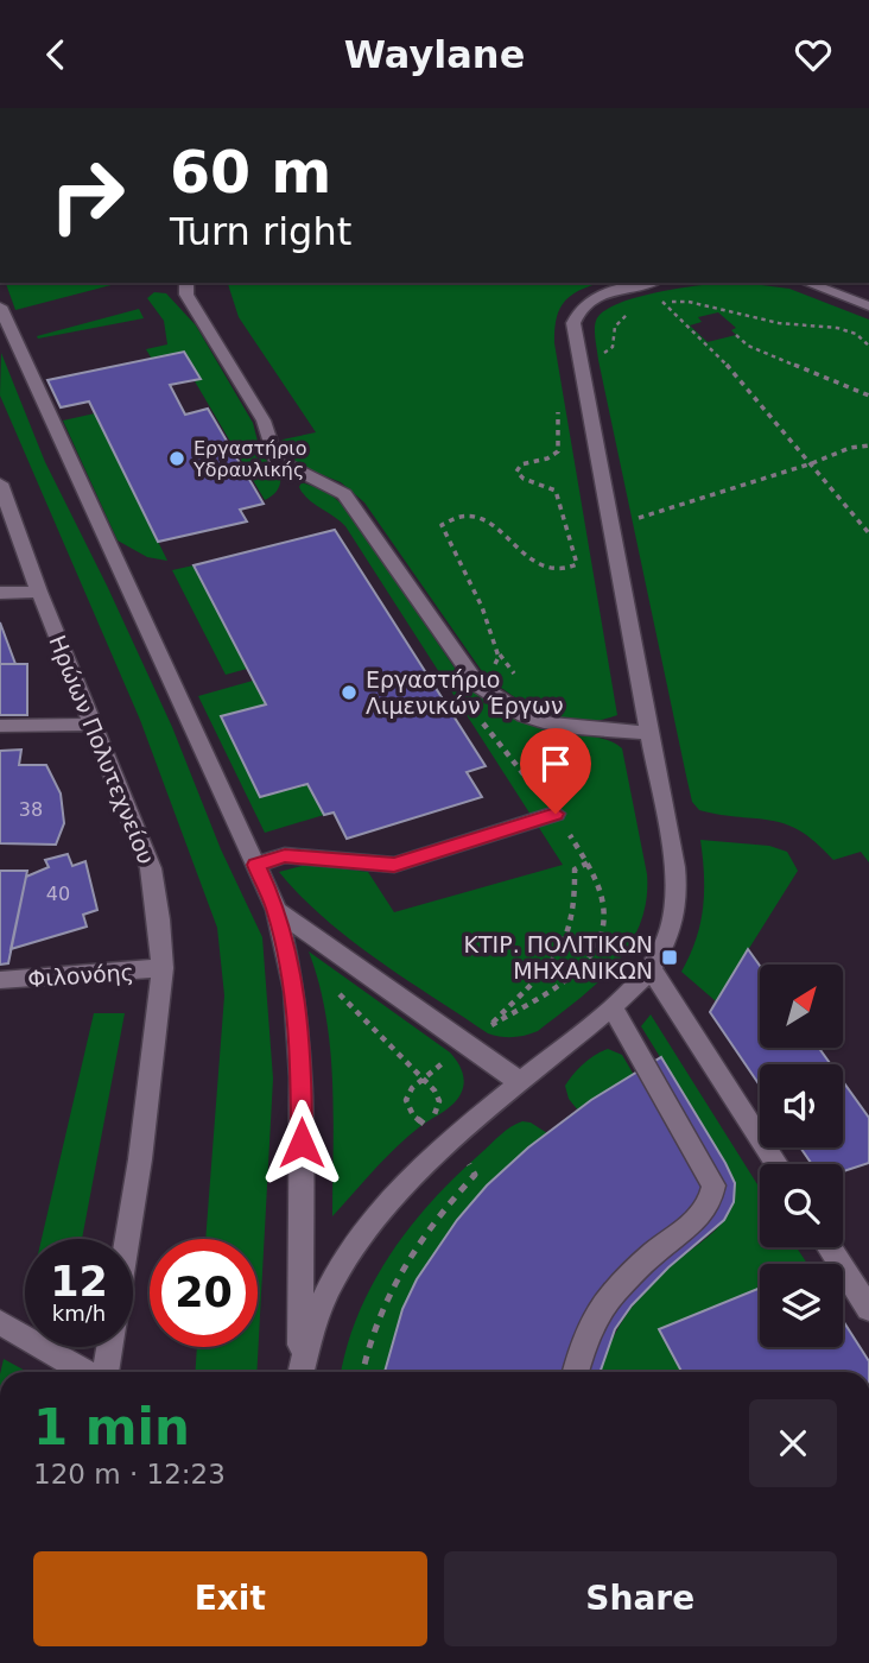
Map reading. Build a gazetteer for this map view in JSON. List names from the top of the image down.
{
  "streets": {
    "street": ["Ηρώων Πολυτεχνείου", "Φιλονόης"]
  },
  "crossings": [
    ["Ηρώων Πολυτεχνείου", "Φιλονόης"]
  ],
  "places": {
    "other": ["Εργαστήριο Υδραυλικής", "Εργαστήριο Λιμενικών Έργων"],
    "transit": ["ΚΤΙΡ. ΠΟΛΙΤΙΚΩΝ ΜΗΧΑΝΙΚΩΝ"]
  },
  "house_numbers": ["38", "40"],
  "north": "top right",
  "page": {
    "header": "Waylane",
    "turn": ["60 m", "Turn right"],
    "speed": "12 km/h",
    "limit": "20",
    "heading": ["1 min", "120 m · 12:23"],
    "buttons": ["Exit", "Share"]
  }
}
